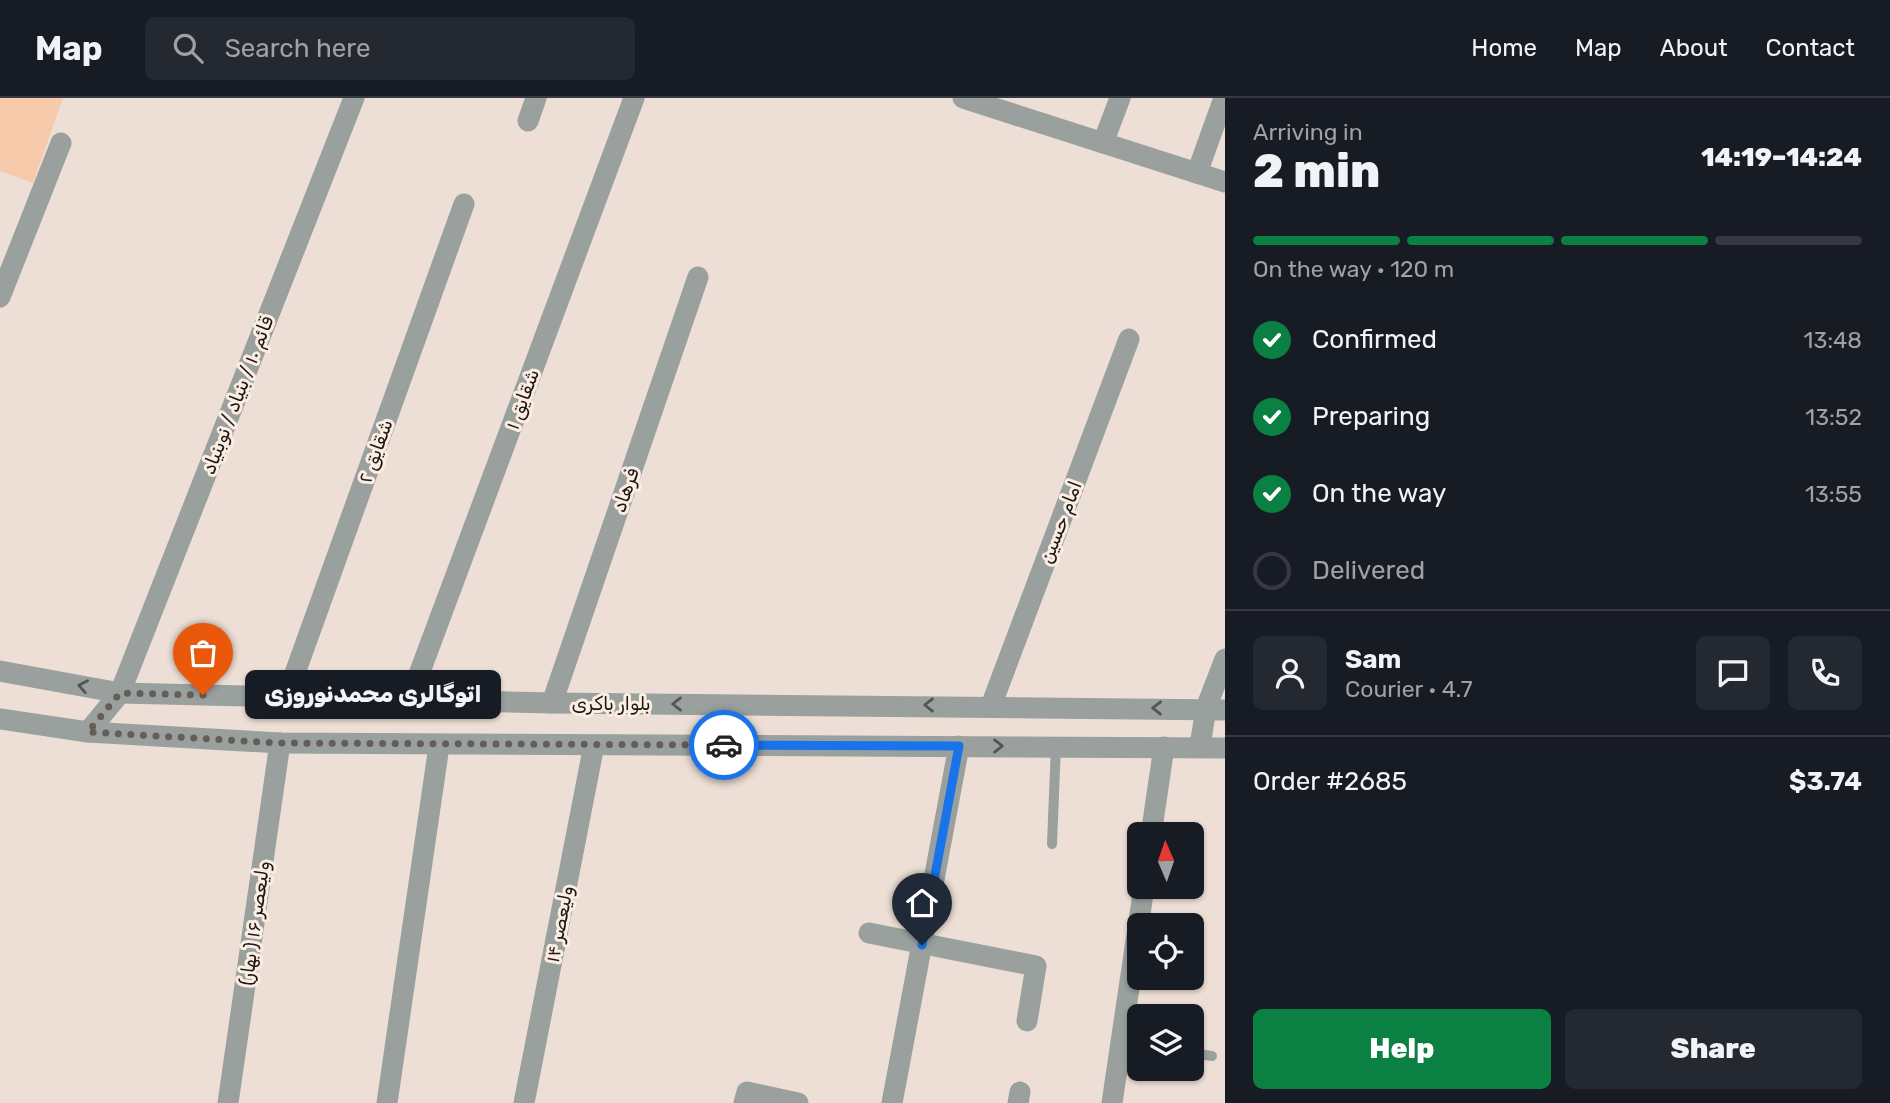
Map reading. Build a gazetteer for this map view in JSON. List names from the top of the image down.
{
  "streets": {
    "street": [
      "قائم ۱۰ / بنیاد / نوبنیاد",
      "شقایق ۱",
      "شقایق ۲",
      "فرهاد",
      "امام حسین",
      "بلوار باکری",
      "ولیعصر ۱۶ ( بهار)",
      "ولیعصر ۱۴"
    ]
  },
  "crossings": [
    ["قائم ۱۰ / بنیاد / نوبنیاد", "بلوار باکری"],
    ["شقایق ۱", "بلوار باکری"],
    ["شقایق ۲", "بلوار باکری"],
    ["فرهاد", "بلوار باکری"],
    ["امام حسین", "بلوار باکری"]
  ],
  "places": ["اتوگالری محمدنوروزی"],
  "north": "top",
  "page": {
    "header": "Map",
    "search": "Search here",
    "nav": [
      "Home",
      "Map",
      "About",
      "Contact"
    ],
    "heading": ["2 min", "Arriving in", "14:19–14:24"],
    "panel": [
      "Sam",
      "Courier · 4.7",
      "Order #2685",
      "$3.74"
    ],
    "bar": "On the way · 120 m",
    "list": [
      ["Confirmed", "13:48"],
      ["Preparing", "13:52"],
      ["On the way", "13:55"],
      "Delivered"
    ],
    "bubble": "اتوگالری محمدنوروزی",
    "buttons": ["Help", "Share"]
  }
}
